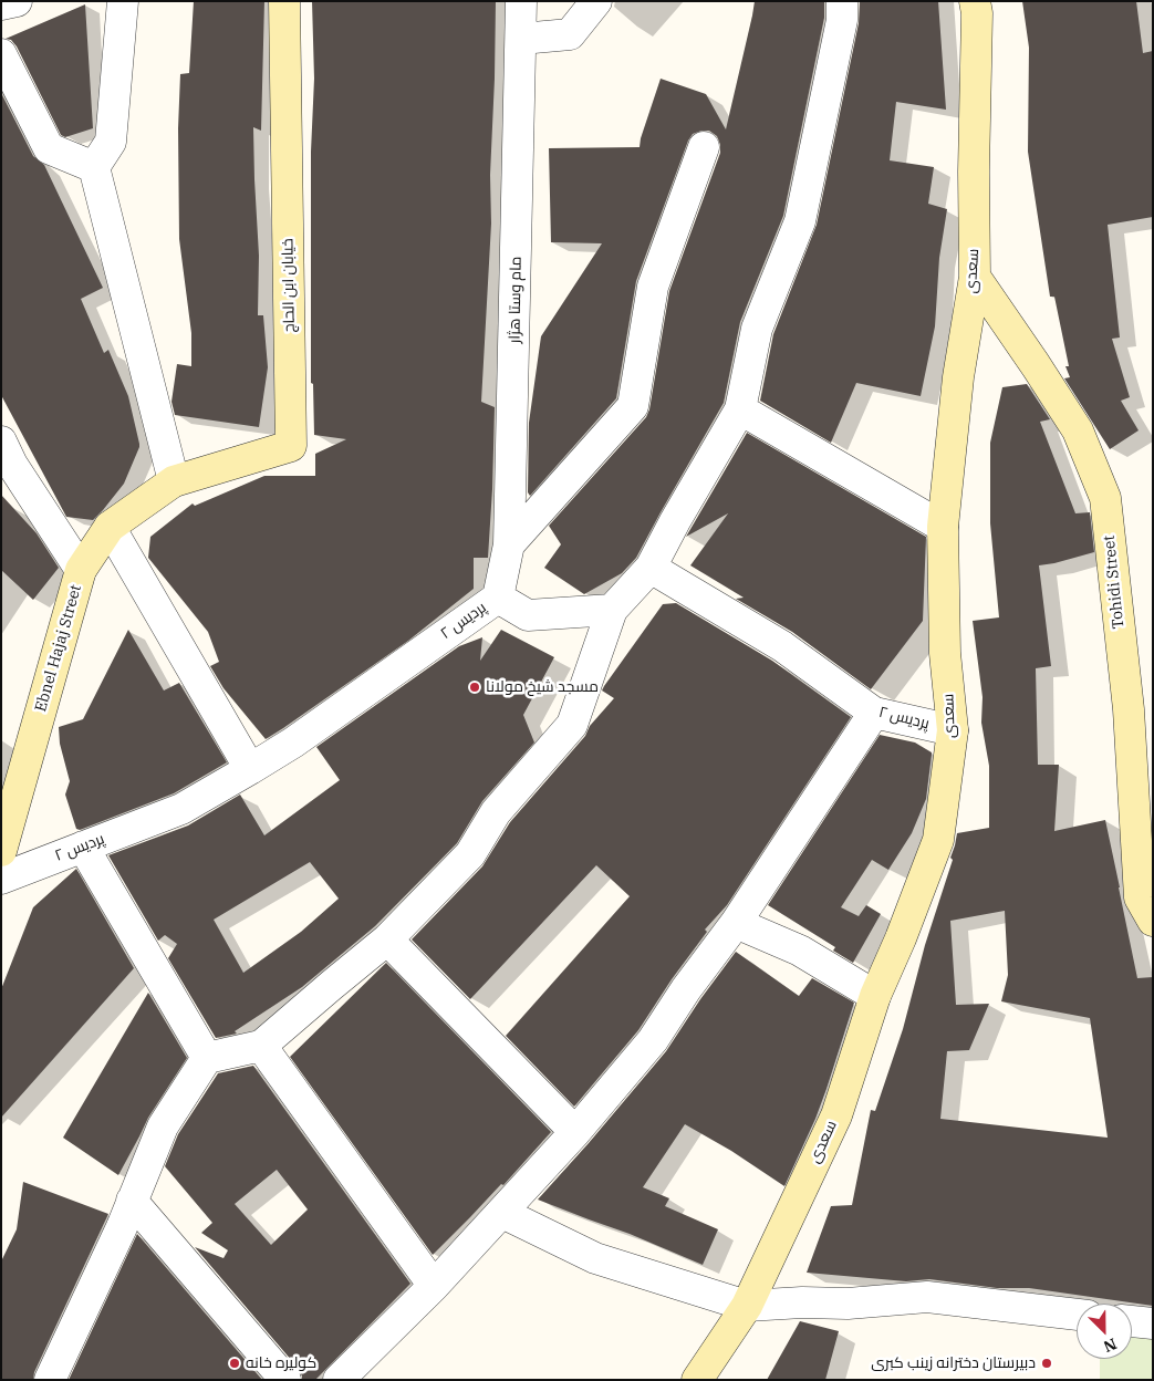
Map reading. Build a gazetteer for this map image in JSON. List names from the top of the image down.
{
  "streets": {
    "street": [
      "سعدی",
      "خیابان ابن الحاج",
      "مام وستا هژار",
      "Tohidi Street",
      "پردیس ۲",
      "Ebnel Hajaj Street"
    ]
  },
  "crossings": [
    ["سعدی", "Tohidi Street"],
    ["سعدی", "پردیس ۲"],
    ["خیابان ابن الحاج", "Ebnel Hajaj Street"],
    ["مام وستا هژار", "پردیس ۲"]
  ],
  "places": ["مسجد شیخ مولانا", "کولیره خانه", "دبیرستان دخترانه زینب کبری"],
  "north": "bottom right"
}
